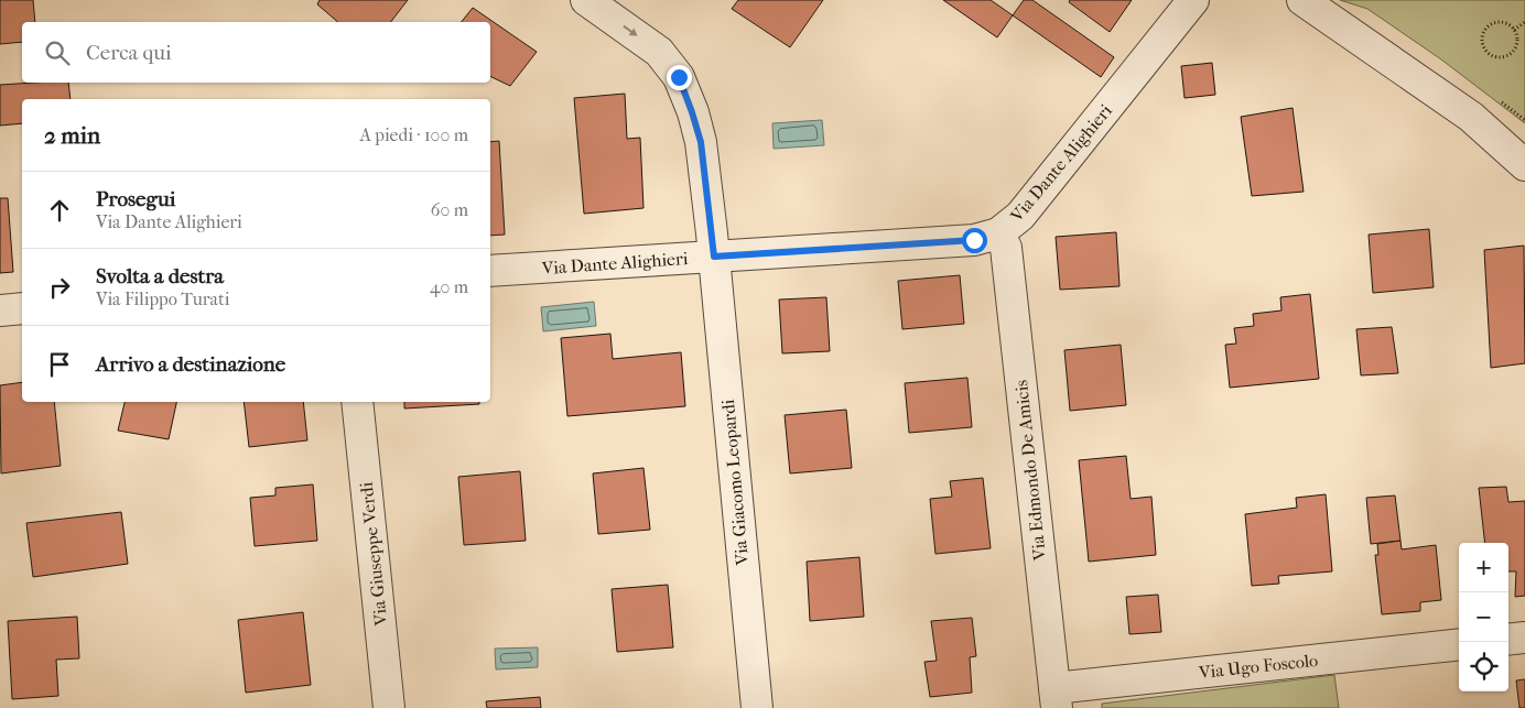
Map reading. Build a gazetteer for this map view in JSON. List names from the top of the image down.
{
  "streets": {
    "street": [
      "Via Dante Alighieri",
      "Via Edmondo De Amicis",
      "Via Giacomo Leopardi",
      "Via Giuseppe Verdi",
      "Via Ugo Foscolo"
    ]
  },
  "crossings": [
    ["Via Dante Alighieri", "Via Edmondo De Amicis"],
    ["Via Dante Alighieri", "Via Giacomo Leopardi"],
    ["Via Edmondo De Amicis", "Via Ugo Foscolo"]
  ],
  "one_way": ["Via Giacomo Leopardi"],
  "page": {
    "search": "Cerca qui",
    "heading": ["2 min", "A piedi · 100 m"],
    "list": [
      ["Prosegui", "Via Dante Alighieri", "60 m"],
      ["Svolta a destra", "Via Filippo Turati", "40 m"],
      "Arrivo a destinazione"
    ],
    "map_buttons": ["+", "−"]
  }
}
